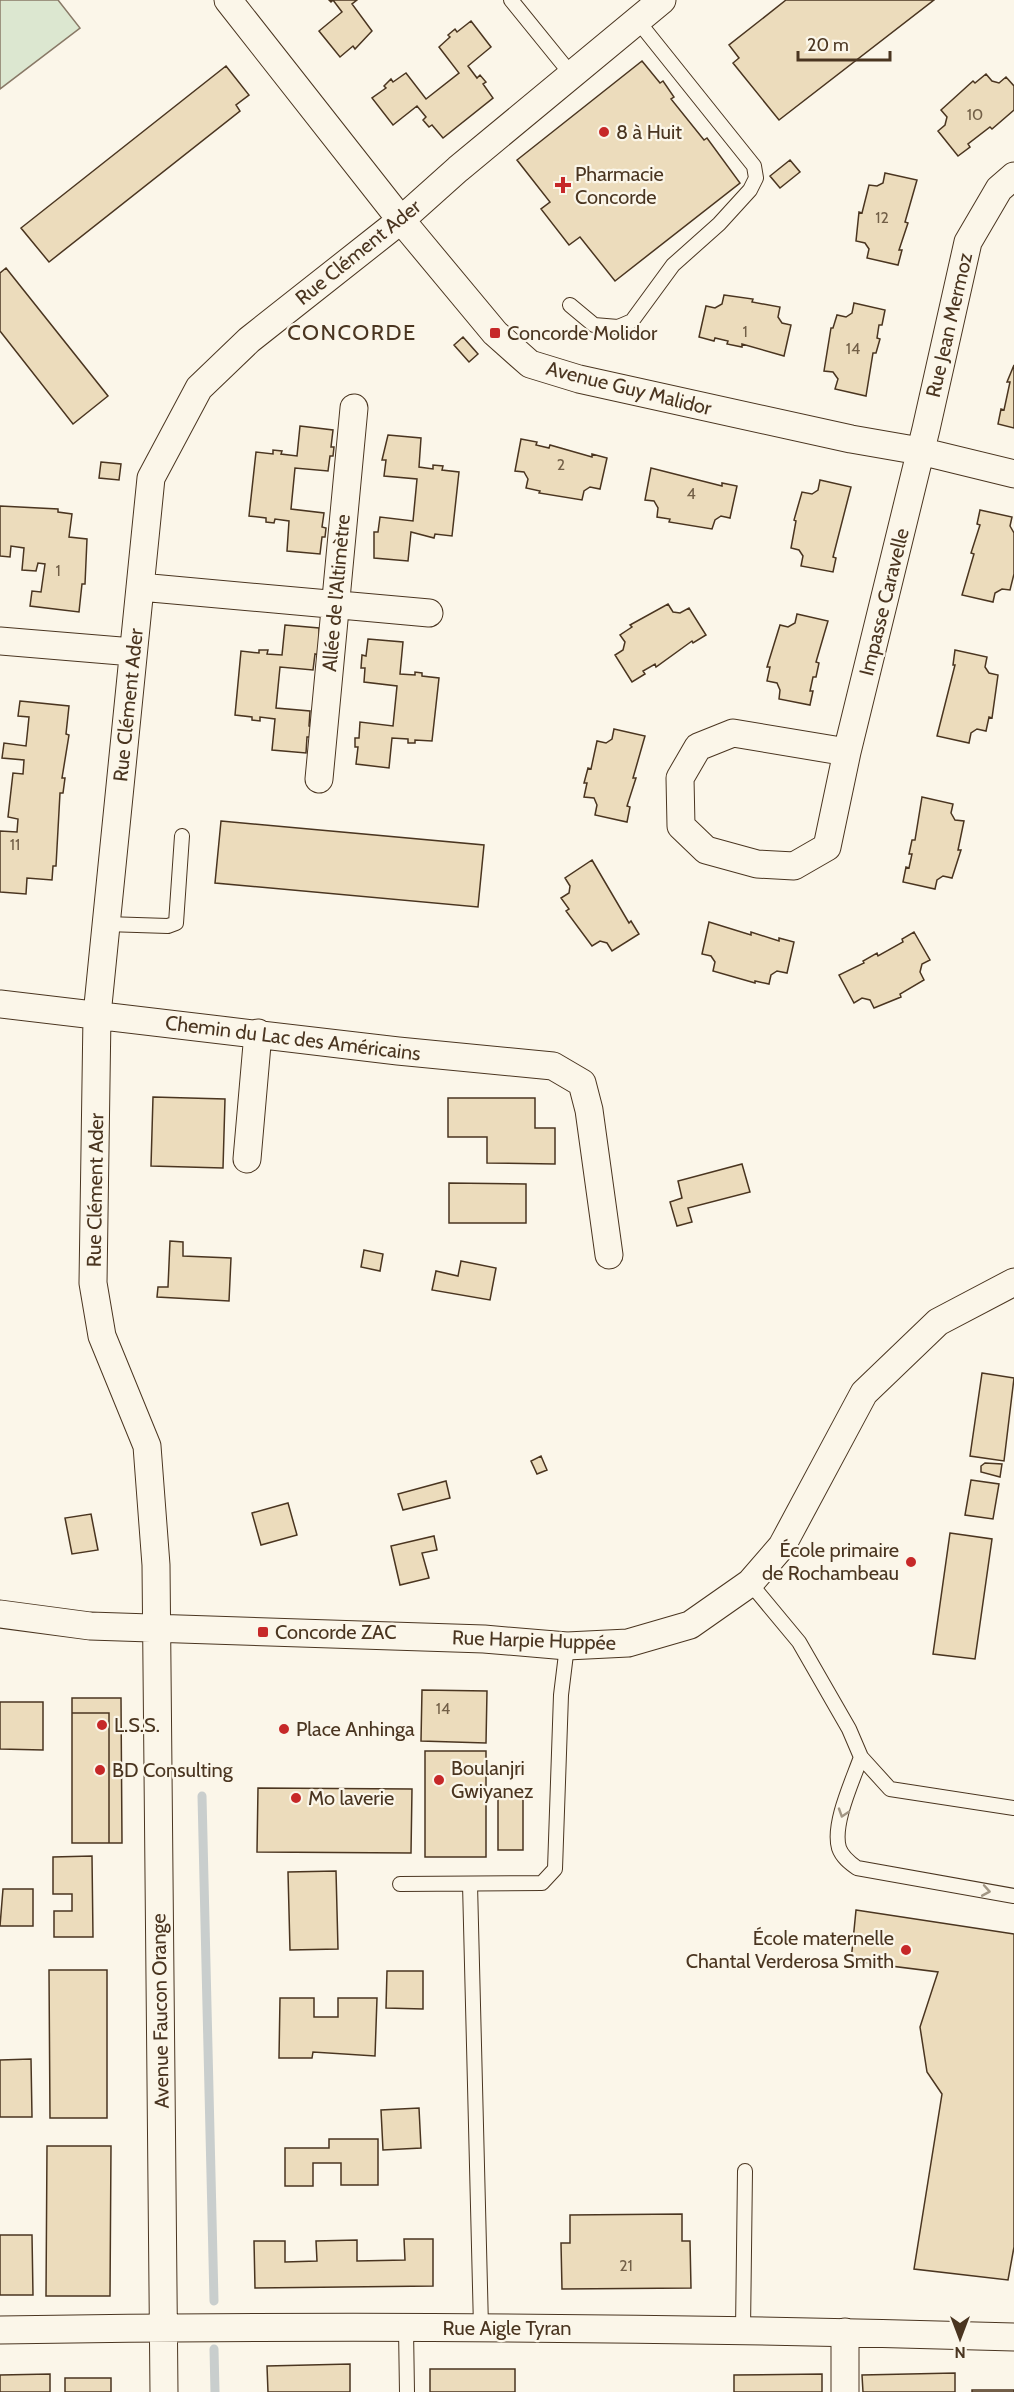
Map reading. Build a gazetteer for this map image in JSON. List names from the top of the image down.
{
  "streets": {
    "street": [
      "Rue Clément Ader",
      "Rue Jean Mermoz",
      "Avenue Guy Malidor",
      "Allée de l'Altimètre",
      "Impasse Caravelle",
      "Chemin du Lac des Américains",
      "Rue Harpie Huppée",
      "Avenue Faucon Orange",
      "Rue Aigle Tyran"
    ]
  },
  "crossings": [
    ["Rue Clément Ader", "Avenue Guy Malidor"],
    ["Rue Clément Ader", "Chemin du Lac des Américains"],
    ["Rue Clément Ader", "Rue Harpie Huppée"],
    ["Rue Clément Ader", "Avenue Faucon Orange"],
    ["Rue Jean Mermoz", "Avenue Guy Malidor"],
    ["Rue Jean Mermoz", "Impasse Caravelle"],
    ["Avenue Guy Malidor", "Impasse Caravelle"],
    ["Rue Harpie Huppée", "Avenue Faucon Orange"],
    ["Avenue Faucon Orange", "Rue Aigle Tyran"]
  ],
  "districts": ["CONCORDE"],
  "places": {
    "other": [
      "8 à Huit",
      "École primaire de Rochambeau",
      "L.S.S.",
      "Place Anhinga",
      "BD Consulting",
      "Boulanjri Gwiyanez",
      "Mo laverie",
      "École maternelle Chantal Verderosa Smith"
    ],
    "health": ["Pharmacie Concorde"],
    "transit": ["Concorde Molidor", "Concorde ZAC"]
  },
  "house_numbers": [
    "10",
    "12",
    "1",
    "14",
    "2",
    "4",
    "1",
    "11",
    "14",
    "21"
  ],
  "scale_bar": "20 m",
  "north": "bottom"
}
